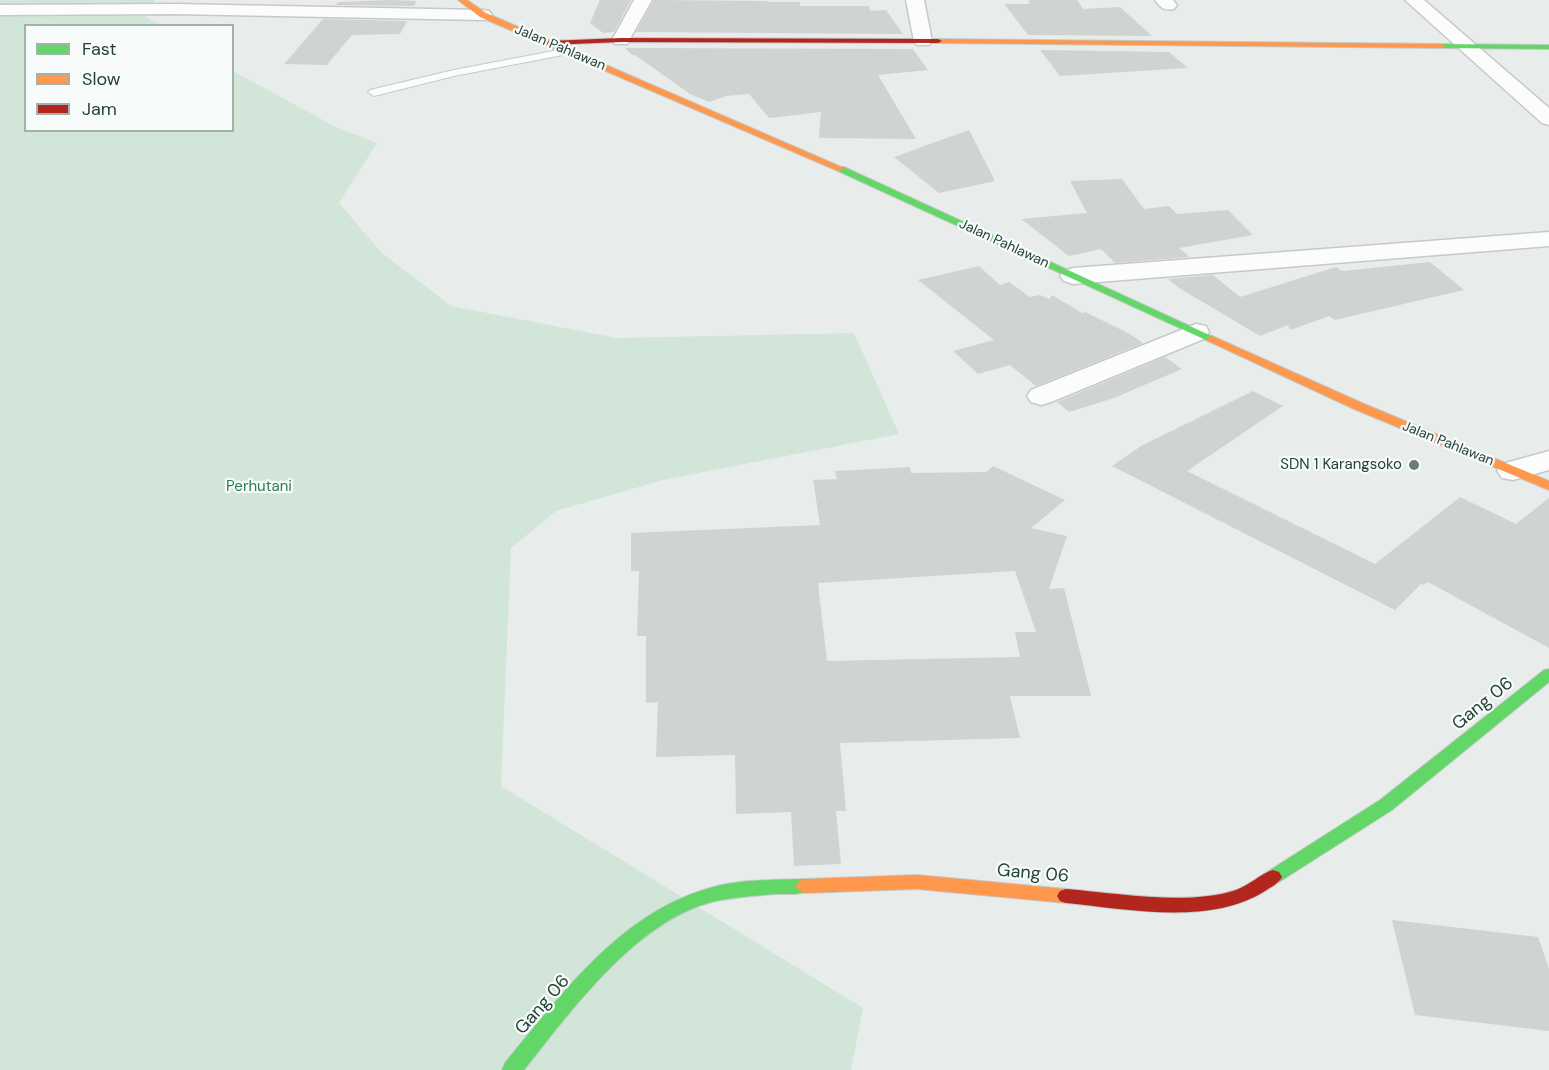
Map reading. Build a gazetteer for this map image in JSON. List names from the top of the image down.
{
  "streets": {
    "main road": ["Jalan Pahlawan", "Gang 06"]
  },
  "parks": ["Perhutani"],
  "places": ["SDN 1 Karangsoko"],
  "legend": ["Fast", "Slow", "Jam"]
}
